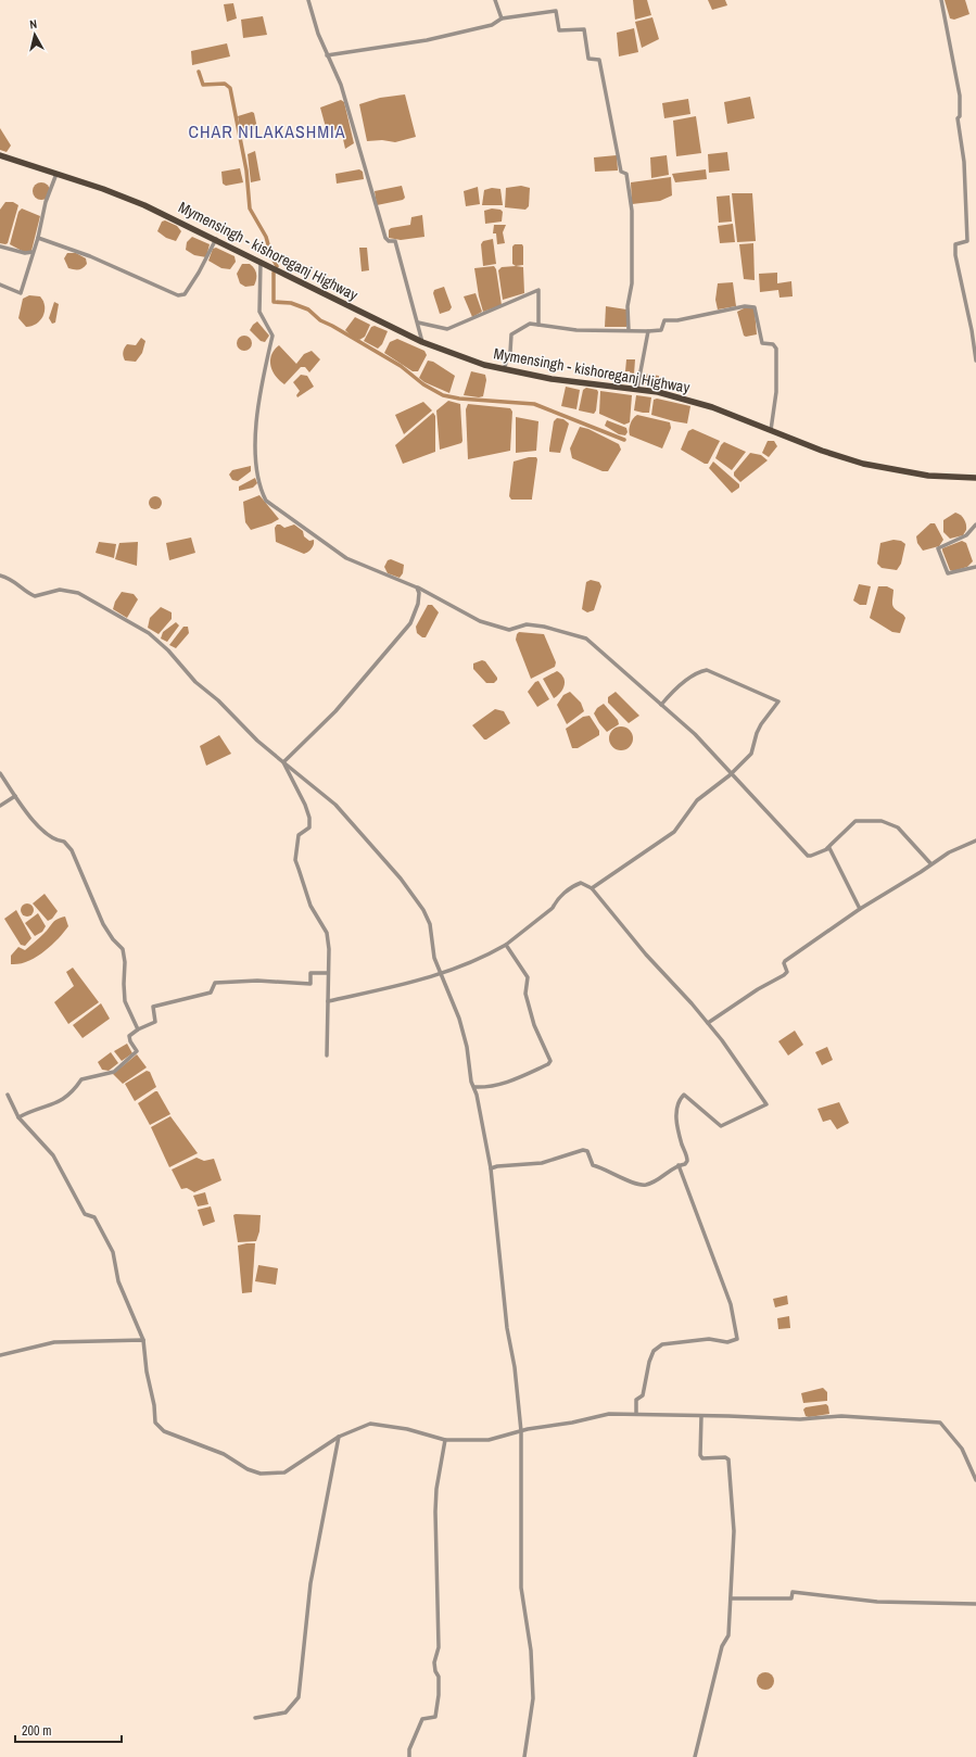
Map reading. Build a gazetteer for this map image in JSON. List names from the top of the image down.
{
  "streets": {
    "main road": ["Mymensingh - kishoreganj Highway"]
  },
  "districts": ["CHAR NILAKASHMIA"],
  "scale_bar": "200 m",
  "north": "top"
}
